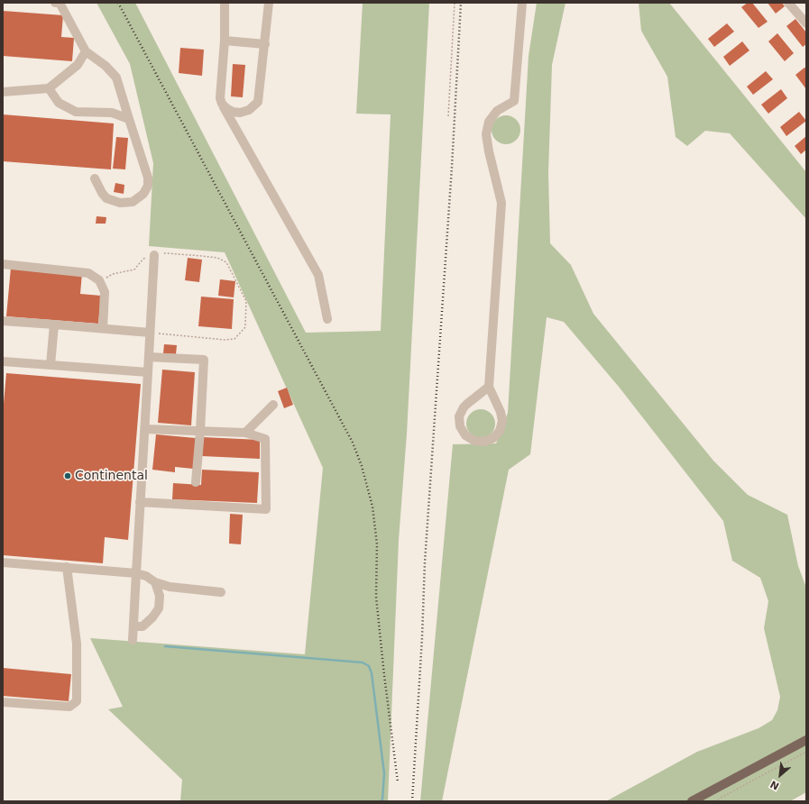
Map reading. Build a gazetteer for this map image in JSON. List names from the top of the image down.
{
  "places": ["Continental"],
  "north": "bottom left"
}
